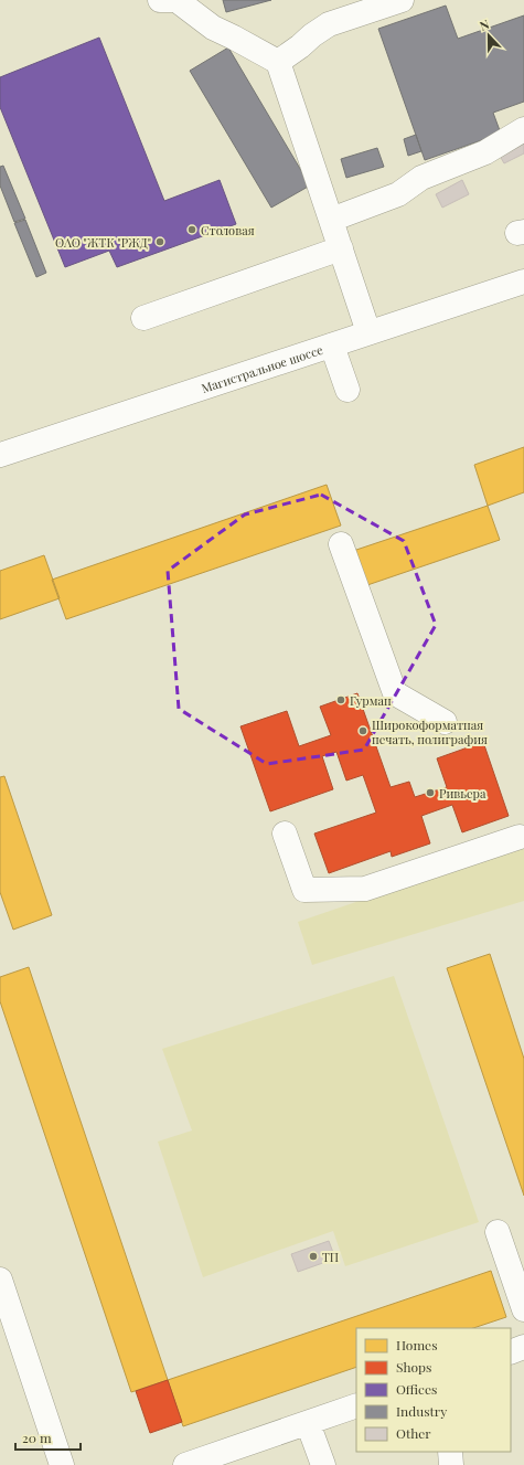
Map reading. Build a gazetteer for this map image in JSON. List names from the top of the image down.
{
  "streets": {
    "main road": ["Магистральное шоссе"]
  },
  "places": [
    "Столовая",
    "ОАО \"ЖТК \"РЖД\"",
    "Гурман",
    "Широкоформатная печать, полиграфия",
    "Ривьера",
    "ТП"
  ],
  "legend": [
    "Homes",
    "Shops",
    "Offices",
    "Industry",
    "Other"
  ],
  "scale_bar": "20 m",
  "north": "top"
}
